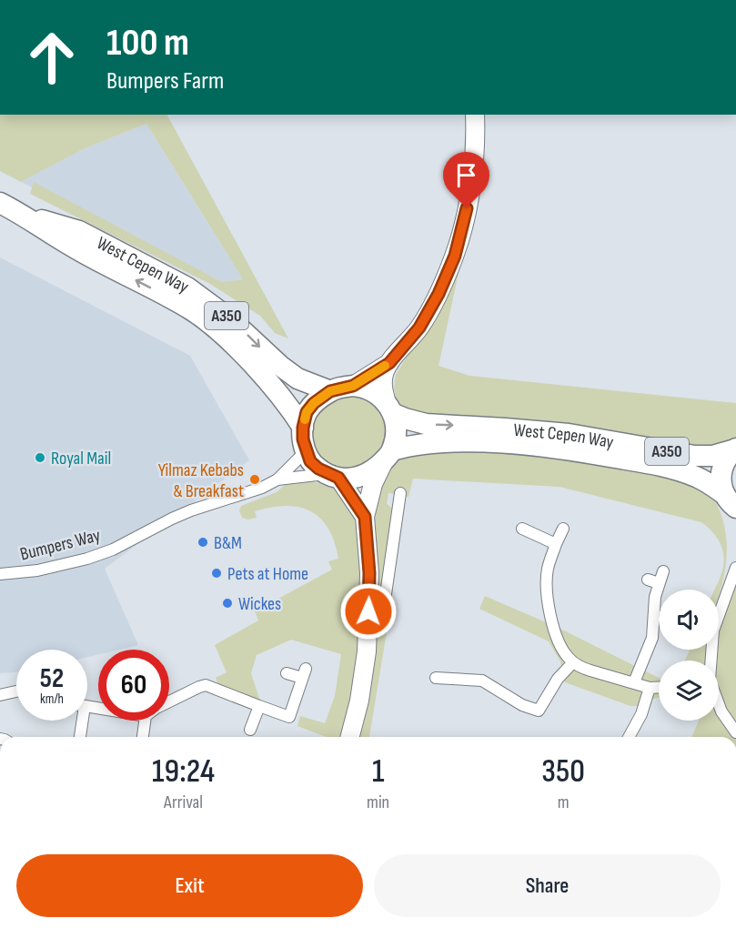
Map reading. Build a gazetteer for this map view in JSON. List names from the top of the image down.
{
  "streets": {
    "highway": ["West Cepen Way", "A350"],
    "street": ["Bumpers Way"]
  },
  "crossings": [
    ["West Cepen Way", "A350"],
    ["West Cepen Way", "Bumpers Way"],
    ["A350", "Bumpers Way"]
  ],
  "places": [
    "Royal Mail",
    "Yilmaz Kebabs & Breakfast",
    "B&M",
    "Pets at Home",
    "Wickes"
  ],
  "page": {
    "turn": ["100 m", "Bumpers Farm"],
    "speed": "52 km/h",
    "limit": "60",
    "eta": [
      "19:24",
      "Arrival",
      "1",
      "min",
      "350",
      "m"
    ],
    "buttons": ["Exit", "Share"]
  }
}
